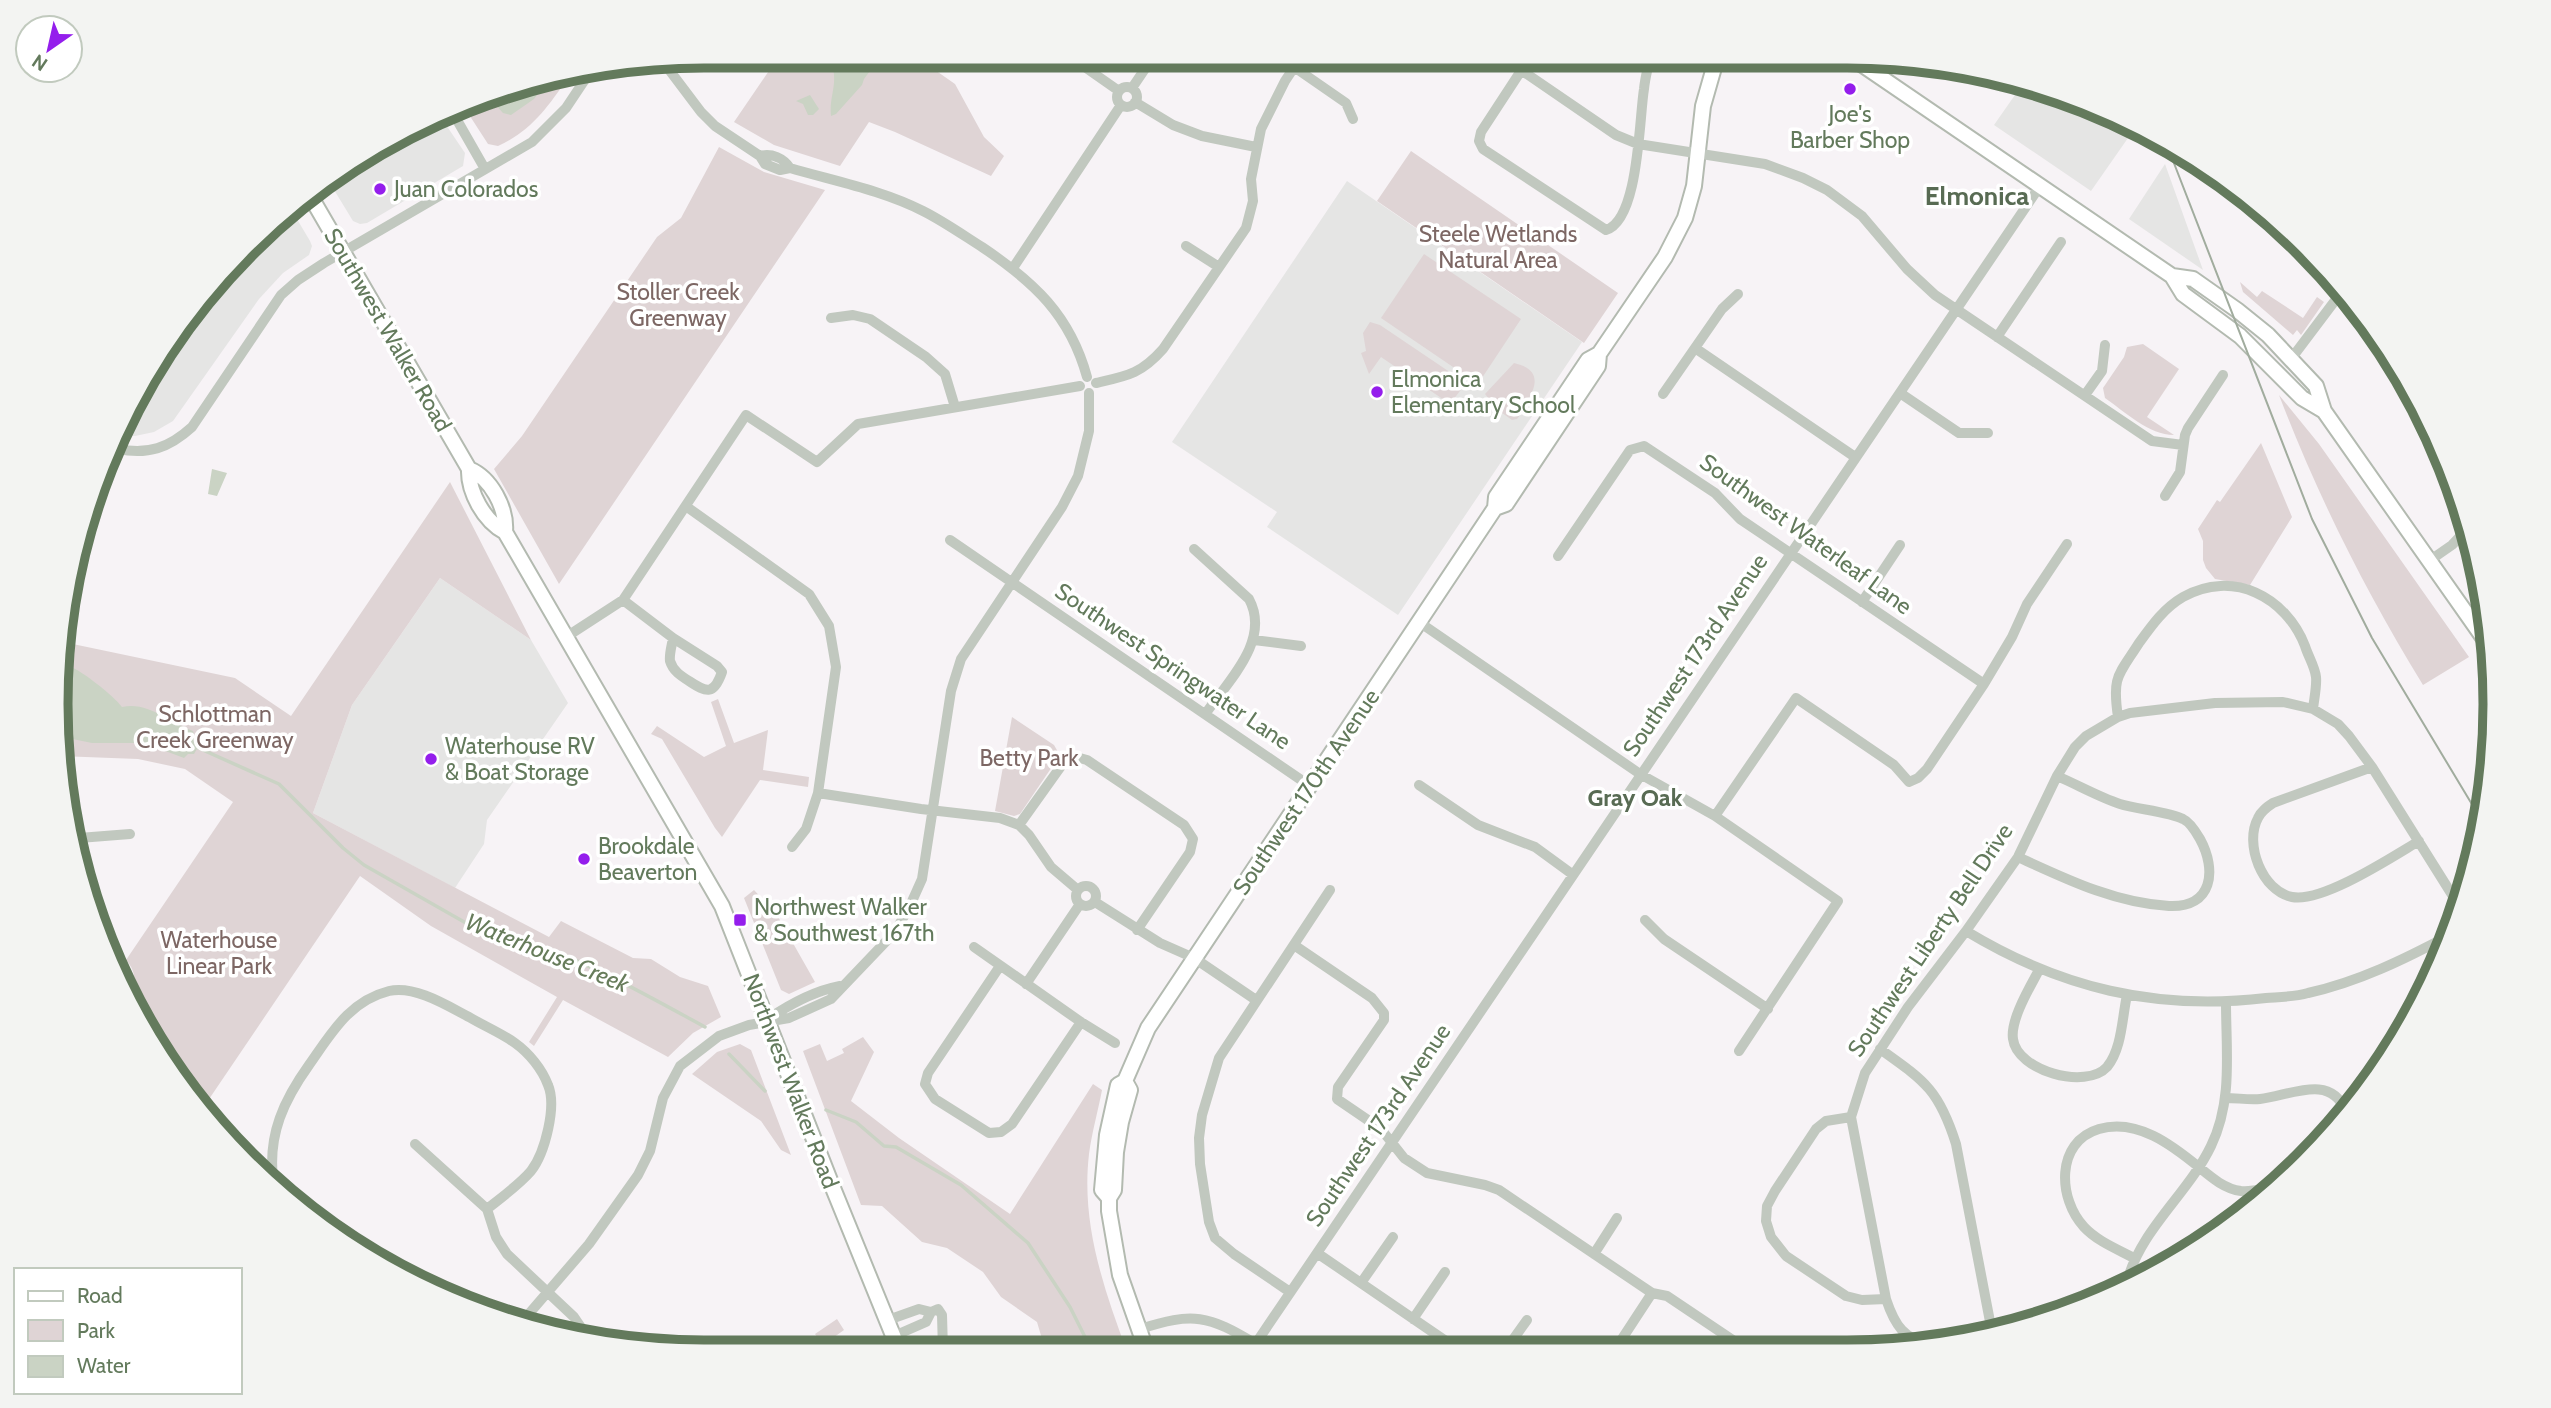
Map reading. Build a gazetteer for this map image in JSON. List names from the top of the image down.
{
  "streets": {
    "main road": ["Southwest Walker Road", "Southwest 170th Avenue", "Northwest Walker Road"],
    "street": [
      "Southwest Waterleaf Lane",
      "Southwest 173rd Avenue",
      "Southwest Springwater Lane",
      "Southwest Liberty Bell Drive"
    ]
  },
  "crossings": [
    ["Southwest Walker Road", "Northwest Walker Road"],
    ["Southwest Waterleaf Lane", "Southwest 173rd Avenue"],
    ["Southwest Springwater Lane", "Southwest 170th Avenue"]
  ],
  "districts": ["Elmonica", "Gray Oak"],
  "water": ["Waterhouse Creek"],
  "parks": [
    "Steele Wetlands Natural Area",
    "Stoller Creek Greenway",
    "Schlottman Creek Greenway",
    "Betty Park",
    "Waterhouse Linear Park"
  ],
  "places": {
    "other": [
      "Joe's Barber Shop",
      "Juan Colorados",
      "Elmonica Elementary School",
      "Waterhouse RV & Boat Storage",
      "Brookdale Beaverton"
    ],
    "transit": ["Northwest Walker & Southwest 167th"]
  },
  "legend": ["Road", "Park", "Water"],
  "north": "bottom left"
}
